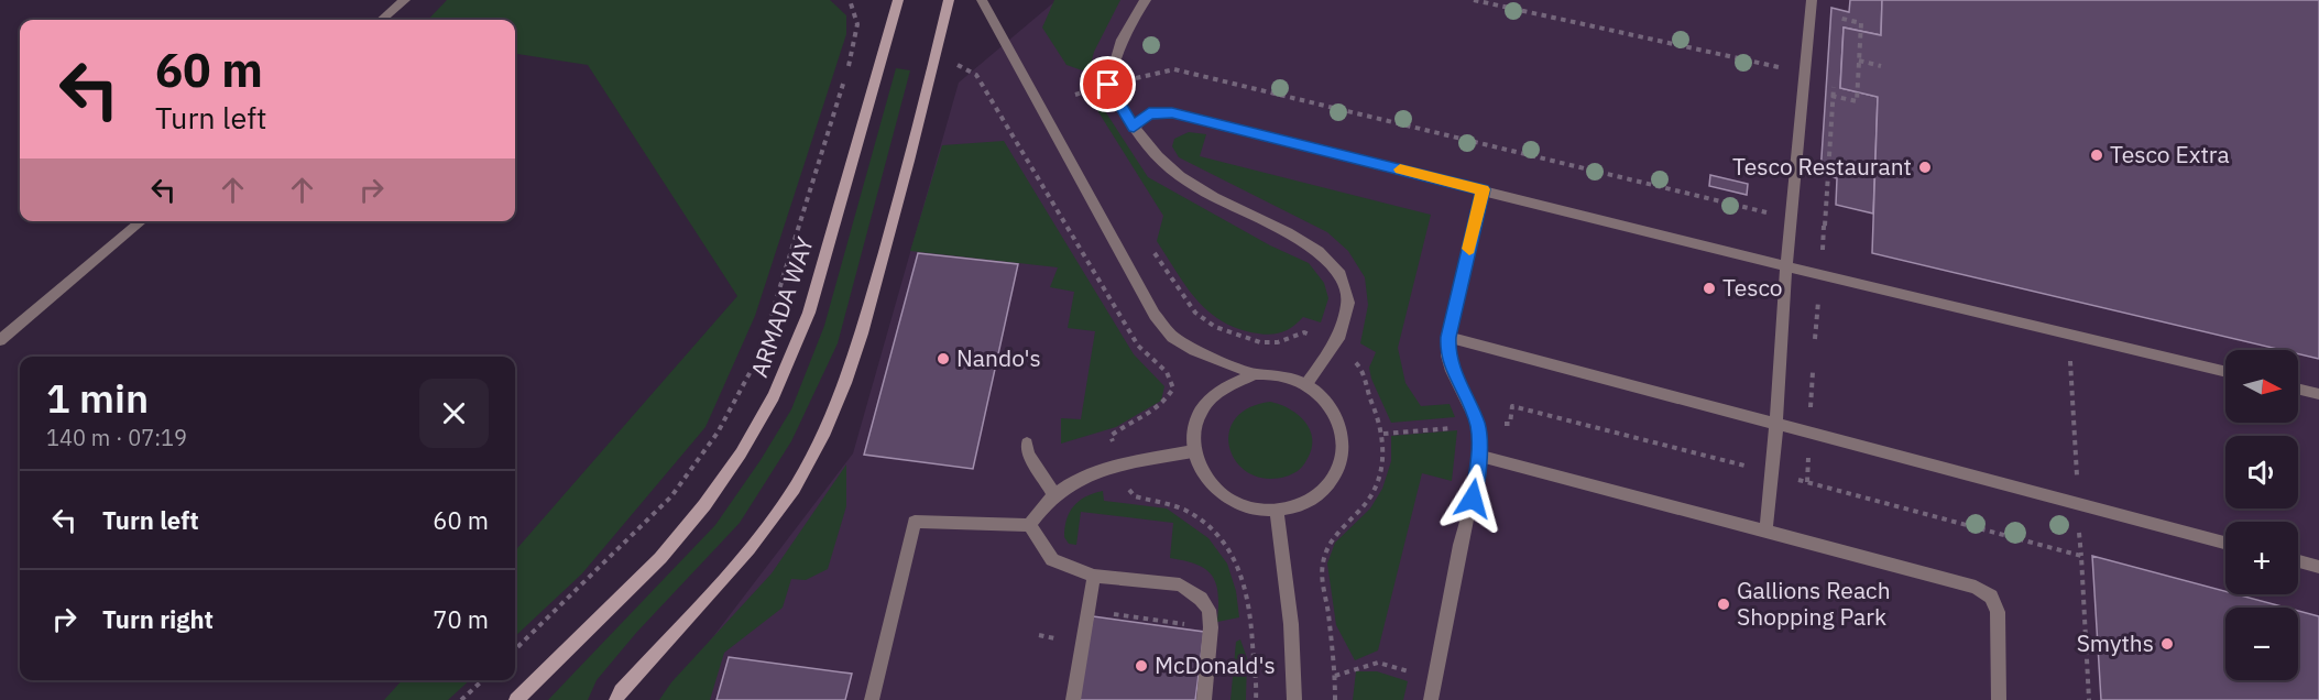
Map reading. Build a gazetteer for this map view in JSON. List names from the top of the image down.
{
  "streets": {
    "street": ["ARMADA WAY"]
  },
  "places": [
    "Tesco Extra",
    "Tesco Restaurant",
    "Tesco",
    "Nando's",
    "Gallions Reach Shopping Park",
    "Smyths",
    "McDonald's"
  ],
  "north": "right",
  "page": {
    "turn": ["60 m", "Turn left"],
    "map_buttons": ["+", "−"],
    "heading": ["1 min", "140 m · 07:19"],
    "list": [
      {
        "name": "Turn left",
        "value": "60 m"
      },
      {
        "name": "Turn right",
        "value": "70 m"
      }
    ]
  }
}
